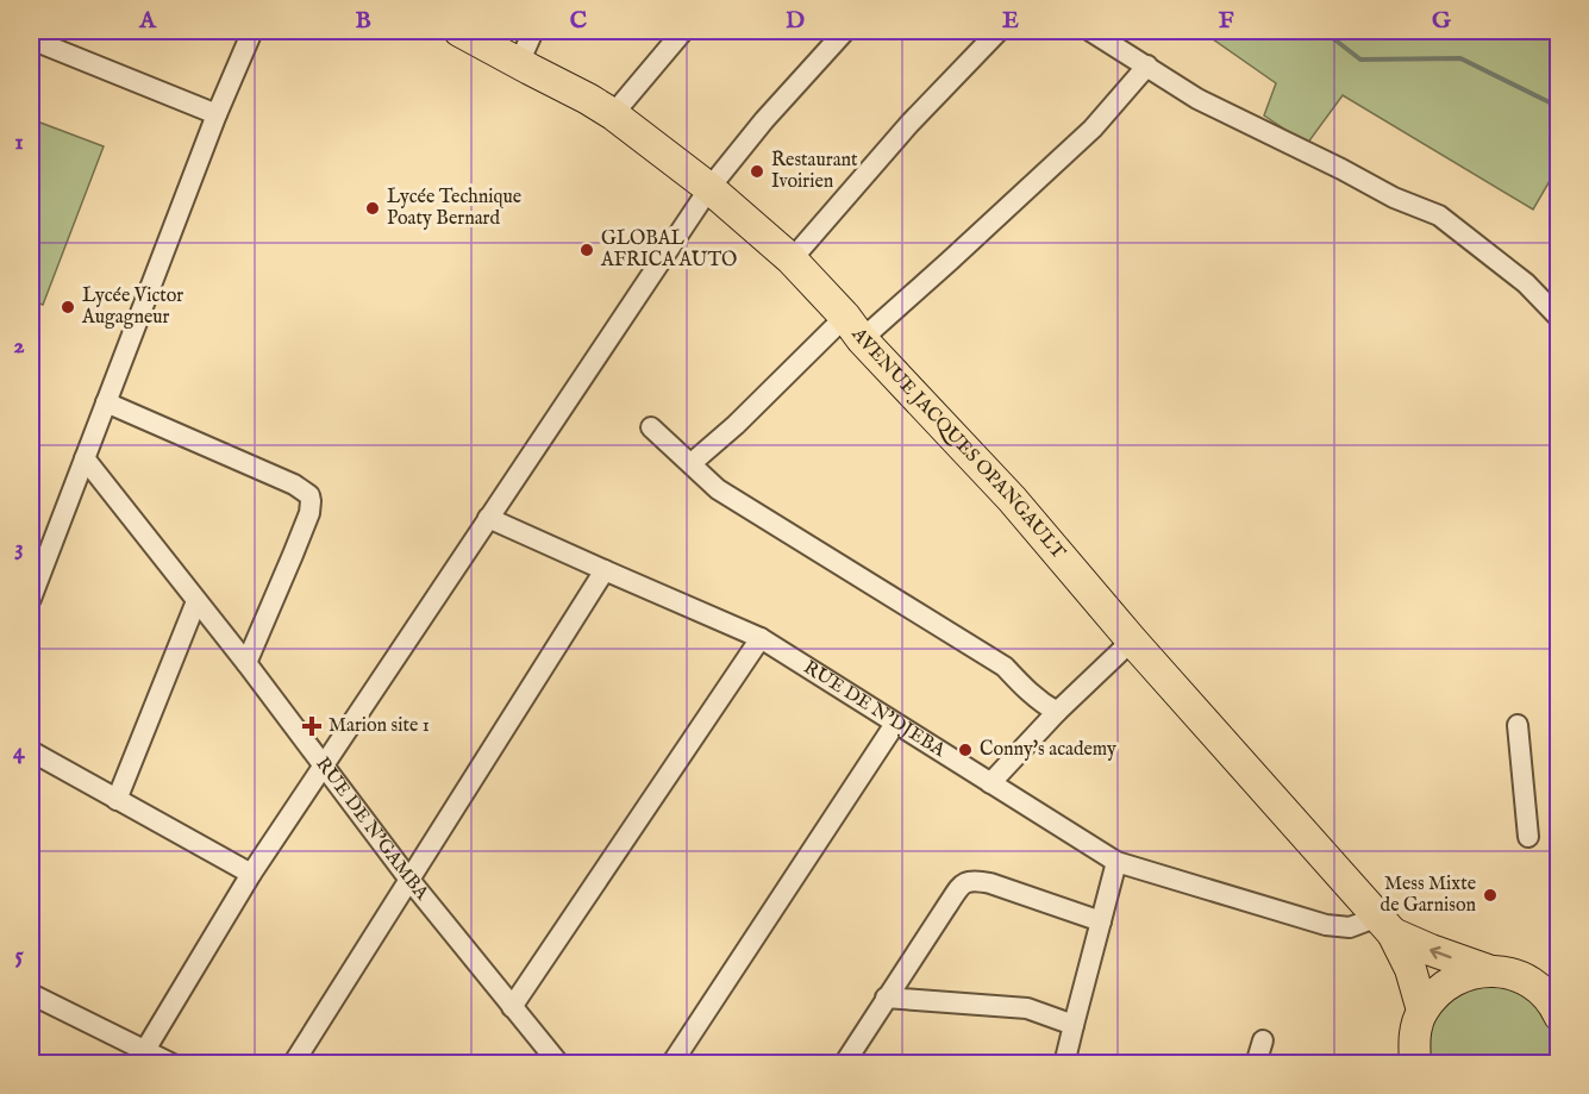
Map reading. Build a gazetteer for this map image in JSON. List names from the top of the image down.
{
  "streets": {
    "highway": ["AVENUE JACQUES OPANGAULT"],
    "street": ["RUE DE N'DJEBA", "RUE DE N'GAMBA"]
  },
  "crossings": [
    ["AVENUE JACQUES OPANGAULT", "RUE DE N'DJEBA"]
  ],
  "places": {
    "other": [
      "Restaurant Ivoirien",
      "Lycée Technique Poaty Bernard",
      "GLOBAL AFRICA AUTO",
      "Lycée Victor Augagneur",
      "Conny's academy",
      "Mess Mixte de Garnison"
    ],
    "health": ["Marion site 1"]
  },
  "grid": {
    "columns": [
      "A",
      "B",
      "C",
      "D",
      "E",
      "F",
      "G"
    ],
    "rows": [
      "1",
      "2",
      "3",
      "4",
      "5"
    ]
  }
}
